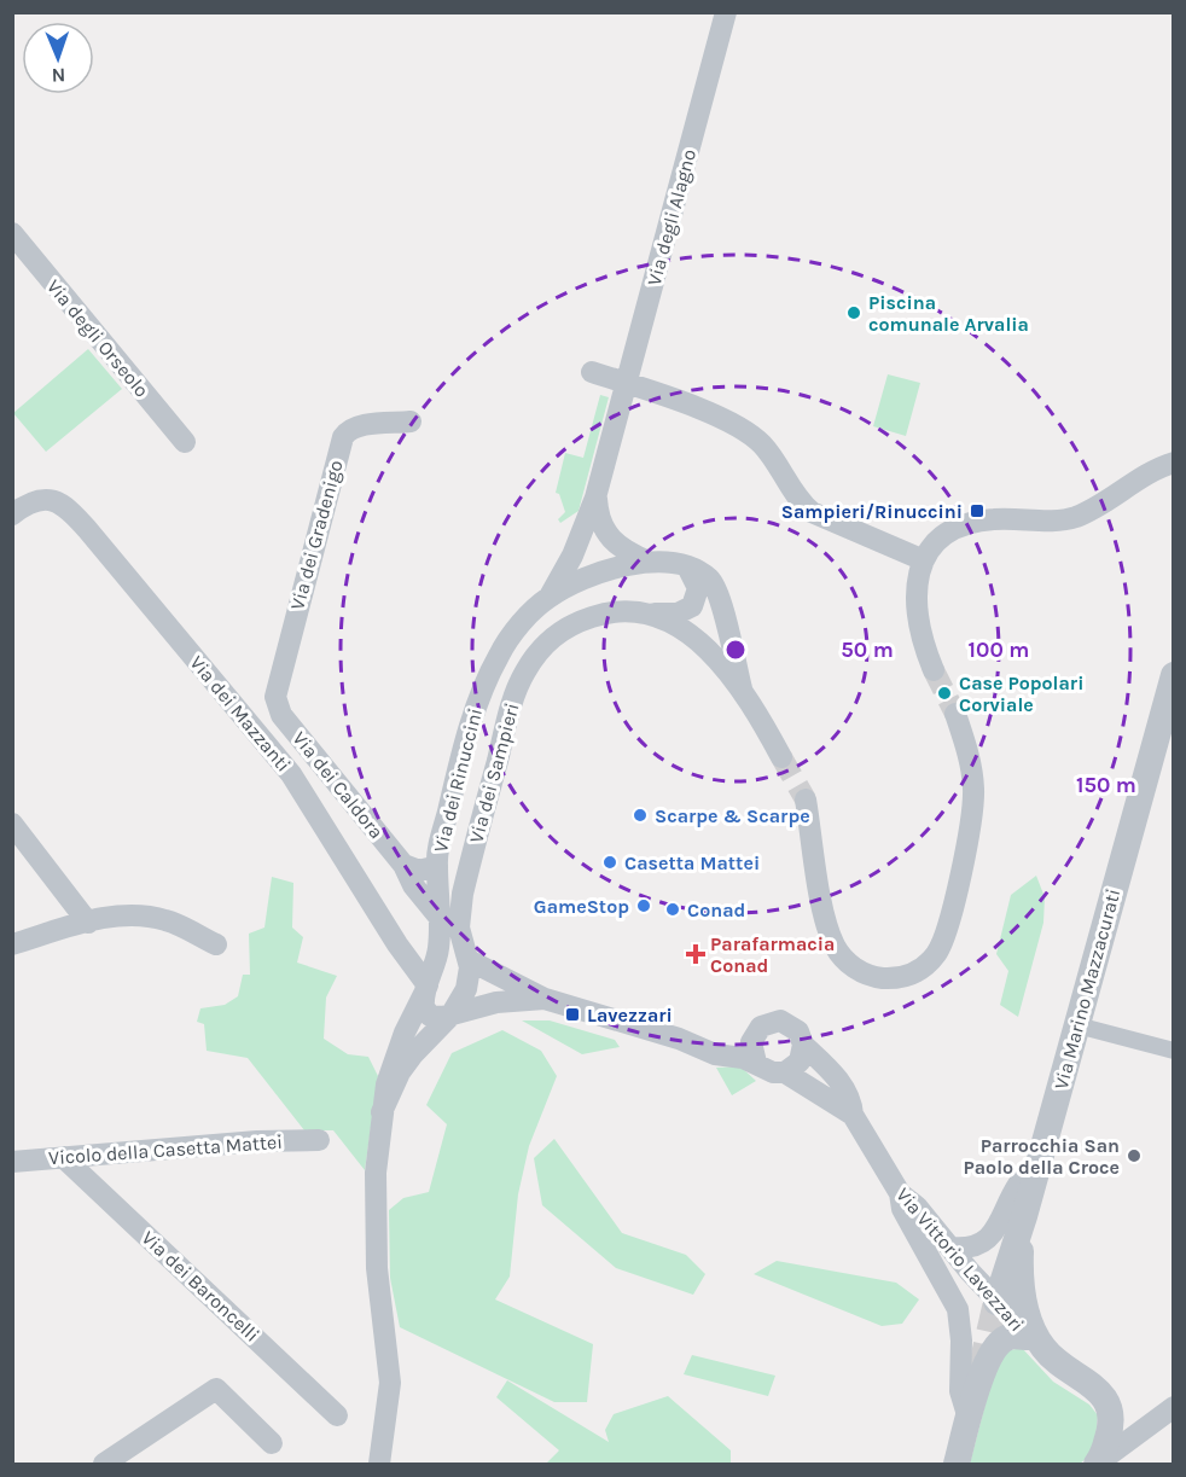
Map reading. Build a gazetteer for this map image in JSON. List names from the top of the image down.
{
  "streets": {
    "street": [
      "Via degli Alagno",
      "Via degli Orseolo",
      "Via dei Gradenigo",
      "Via dei Mazzanti",
      "Via dei Sampieri",
      "Via dei Rinuccini",
      "Via dei Caldora",
      "Via Marino Mazzacurati",
      "Vicolo della Casetta Mattei",
      "Via Vittorio Lavezzari",
      "Via dei Baroncelli"
    ]
  },
  "crossings": [
    ["Via degli Alagno", "Via dei Rinuccini"],
    ["Via dei Gradenigo", "Via dei Caldora"],
    ["Via dei Mazzanti", "Via dei Sampieri"],
    ["Via dei Mazzanti", "Via dei Rinuccini"],
    ["Via dei Sampieri", "Via dei Rinuccini"],
    ["Via dei Sampieri", "Via Vittorio Lavezzari"],
    ["Via dei Rinuccini", "Via dei Caldora"],
    ["Via Marino Mazzacurati", "Via Vittorio Lavezzari"],
    ["Vicolo della Casetta Mattei", "Via dei Baroncelli"]
  ],
  "places": {
    "other": [
      "Piscina comunale Arvalia",
      "Case Popolari Corviale",
      "Scarpe & Scarpe",
      "Casetta Mattei",
      "GameStop",
      "Conad",
      "Parrocchia San Paolo della Croce"
    ],
    "transit": ["Sampieri/Rinuccini", "Lavezzari"],
    "health": ["Parafarmacia Conad"]
  },
  "north": "bottom",
  "rings": ["50 m", "100 m", "150 m"]
}
